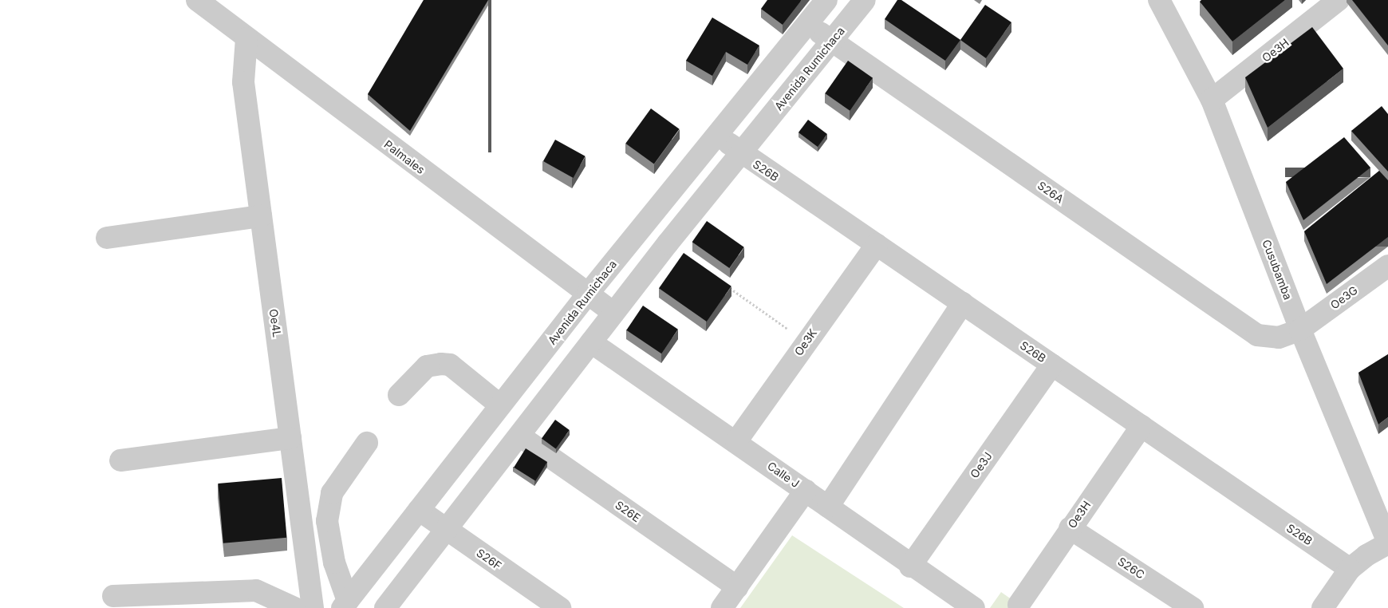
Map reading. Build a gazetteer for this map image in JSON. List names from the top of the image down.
{
  "streets": {
    "street": [
      "Oe3H",
      "Avenida Rumichaca",
      "Palmales",
      "S26B",
      "S26A",
      "Cusubamba",
      "Oe3G",
      "Oe4L",
      "Oe3K",
      "Oe3J",
      "Calle J",
      "S26E",
      "S26F",
      "S26C"
    ]
  },
  "crossings": [
    ["Oe3H", "S26B"],
    ["Oe3H", "Cusubamba"],
    ["Oe3H", "S26C"],
    ["Avenida Rumichaca", "Palmales"],
    ["Avenida Rumichaca", "S26B"],
    ["Avenida Rumichaca", "S26A"],
    ["Avenida Rumichaca", "Calle J"],
    ["Avenida Rumichaca", "S26E"],
    ["Avenida Rumichaca", "S26F"],
    ["Palmales", "Oe4L"],
    ["S26B", "Oe3K"],
    ["S26B", "Oe3J"],
    ["S26A", "Cusubamba"],
    ["S26A", "Oe3G"],
    ["Cusubamba", "Oe3G"],
    ["Oe3K", "Calle J"],
    ["Oe3J", "Calle J"]
  ]
}
